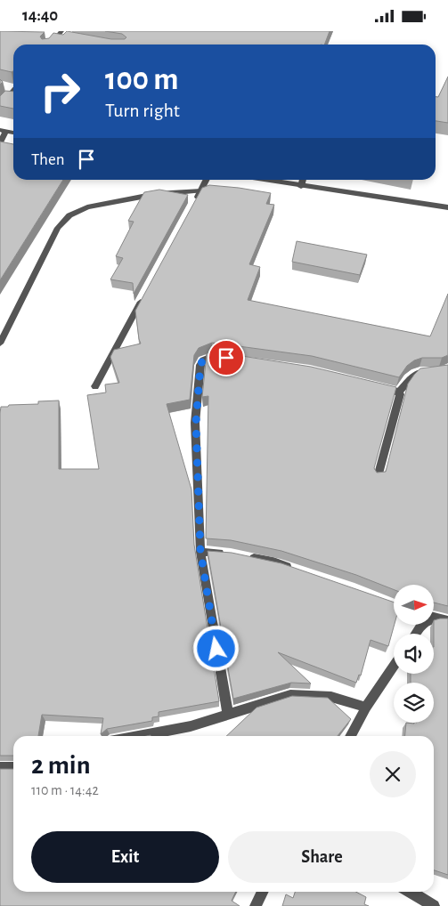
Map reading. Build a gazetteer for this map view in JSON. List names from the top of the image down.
{
  "north": "right",
  "page": {
    "status": "14:40",
    "turn": ["100 m", "Turn right"],
    "then": "Then",
    "heading": ["2 min", "110 m · 14:42"],
    "buttons": ["Exit", "Share"]
  }
}
